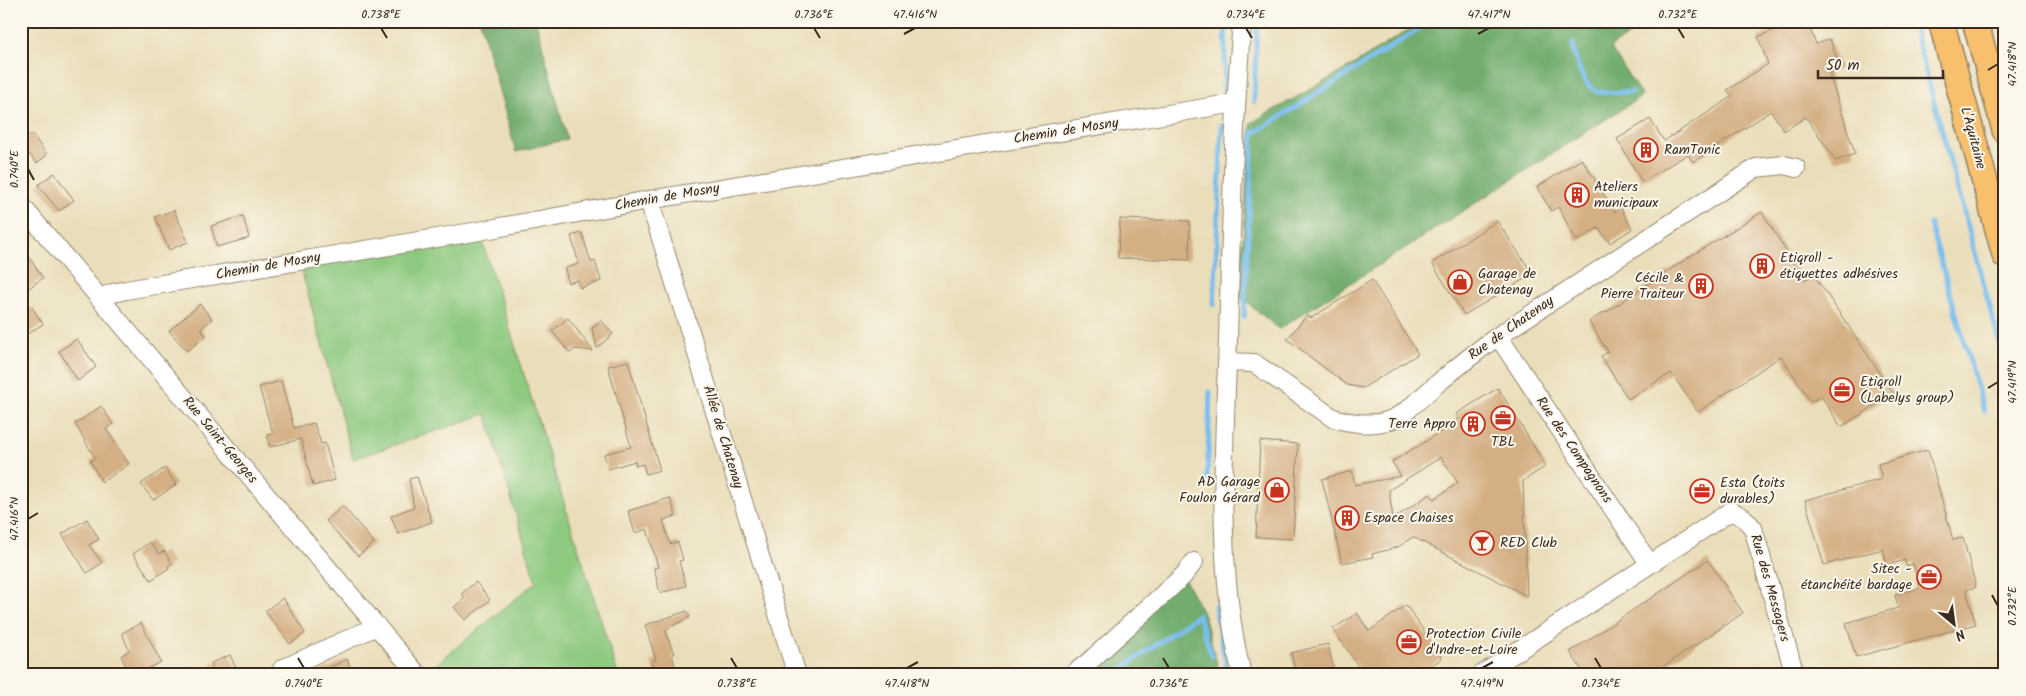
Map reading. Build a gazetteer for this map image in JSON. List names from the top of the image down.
{
  "streets": {
    "highway": ["L'Aquitaine"],
    "street": [
      "Chemin de Mosny",
      "Rue de Chatenay",
      "Allée de Chatenay",
      "Rue Saint-Georges",
      "Rue des Compagnons",
      "Rue des Messagers"
    ]
  },
  "crossings": [
    ["Chemin de Mosny", "Allée de Chatenay"],
    ["Chemin de Mosny", "Rue Saint-Georges"],
    ["Rue de Chatenay", "Rue des Compagnons"],
    ["Rue des Compagnons", "Rue des Messagers"]
  ],
  "places": {
    "building": [
      "RamTonic",
      "Ateliers municipaux",
      "Etiqroll - étiquettes adhésives",
      "Cécile & Pierre Traiteur",
      "Terre Appro",
      "Espace Chaises"
    ],
    "shop": ["Garage de Chatenay", "AD Garage Foulon Gérard"],
    "office": [
      "Etiqroll (Labelys group)",
      "TBL",
      "Esta (toits durables)",
      "Sitec - étanchéité bardage",
      "Protection Civile d'Indre-et-Loire"
    ],
    "bar": ["RED Club"]
  },
  "scale_bar": "50 m",
  "north": "bottom right",
  "coordinates": [
    "0.738°E",
    "0.736°E",
    "47.416°N",
    "0.734°E",
    "47.417°N",
    "0.732°E",
    "47.418°N",
    "0.740°E",
    "47.419°N"
  ]
}
